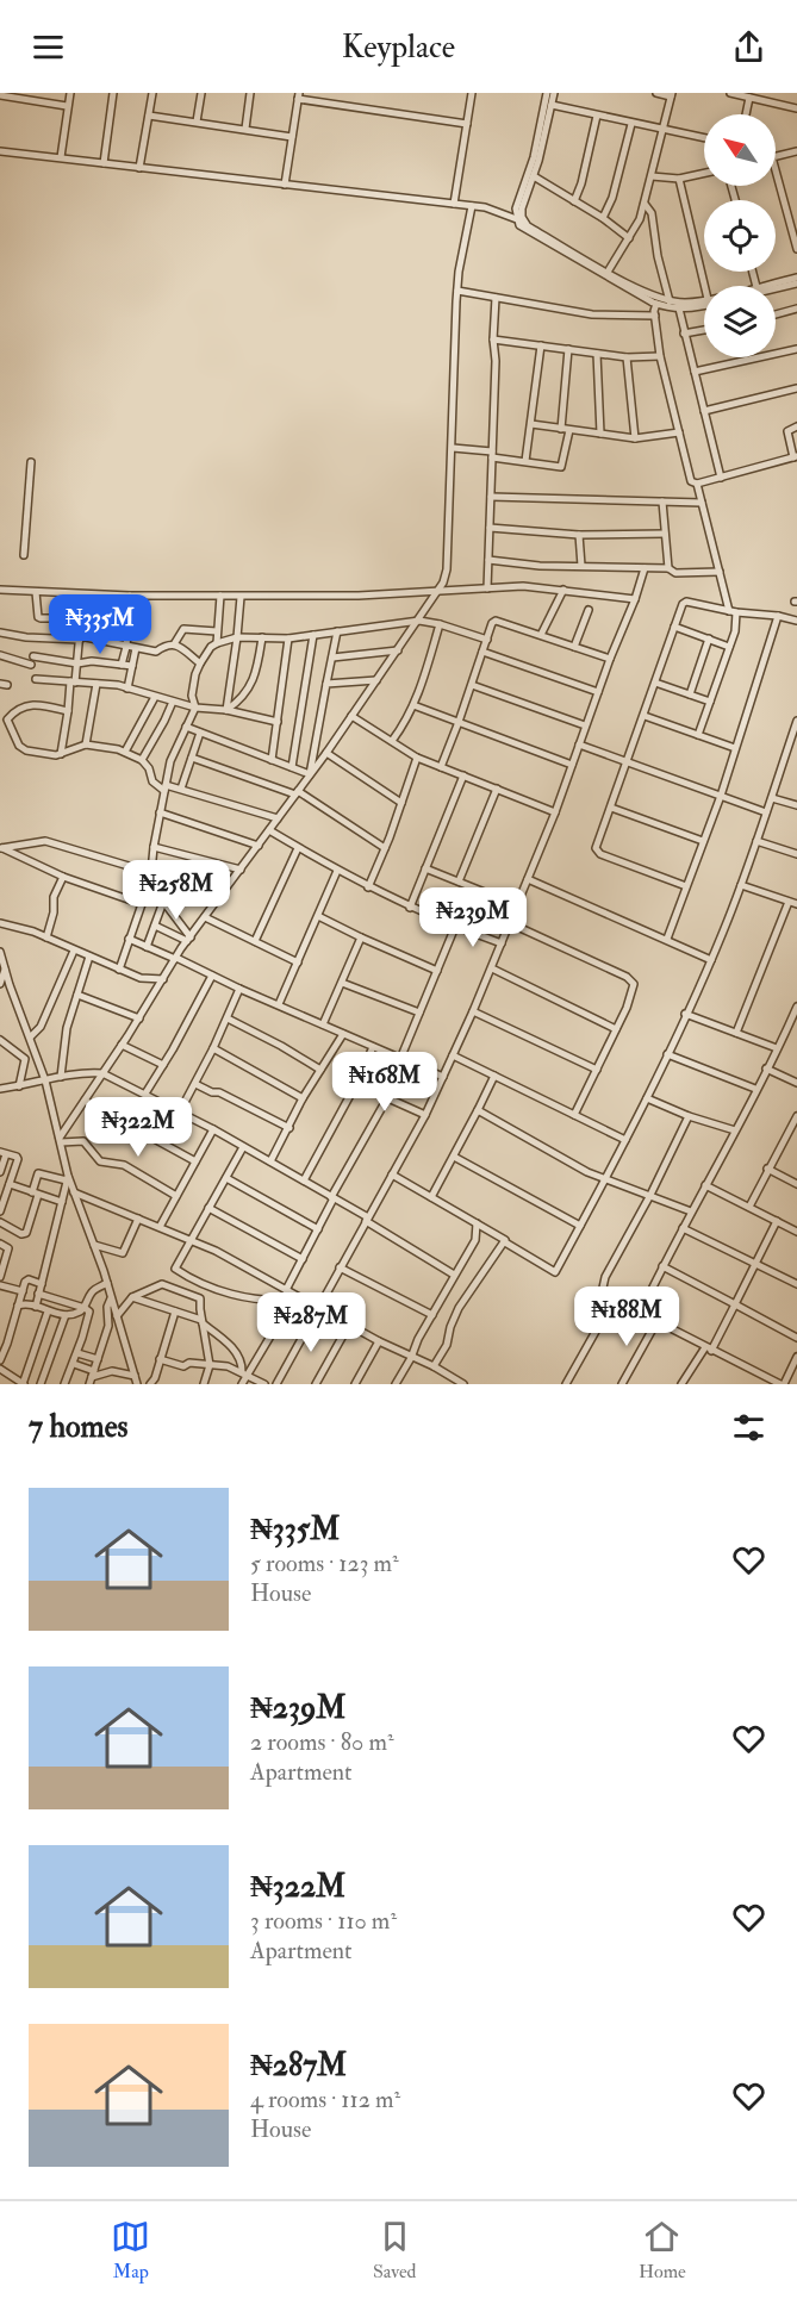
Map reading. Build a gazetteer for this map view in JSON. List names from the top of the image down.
{
  "north": "top left",
  "page": {
    "header": "Keyplace",
    "price": [
      "₦335M",
      "₦258M",
      "₦239M",
      "₦168M",
      "₦322M",
      "₦188M",
      "₦287M"
    ],
    "heading": "7 homes",
    "list": [
      {
        "name": "₦335M",
        "note": "5 rooms · 123 m² · House"
      },
      {
        "name": "₦239M",
        "note": "2 rooms · 80 m² · Apartment"
      },
      {
        "name": "₦322M",
        "note": "3 rooms · 110 m² · Apartment"
      },
      {
        "name": "₦287M",
        "note": "4 rooms · 112 m² · House"
      }
    ],
    "tabs": ["Map", "Saved", "Home"]
  }
}
